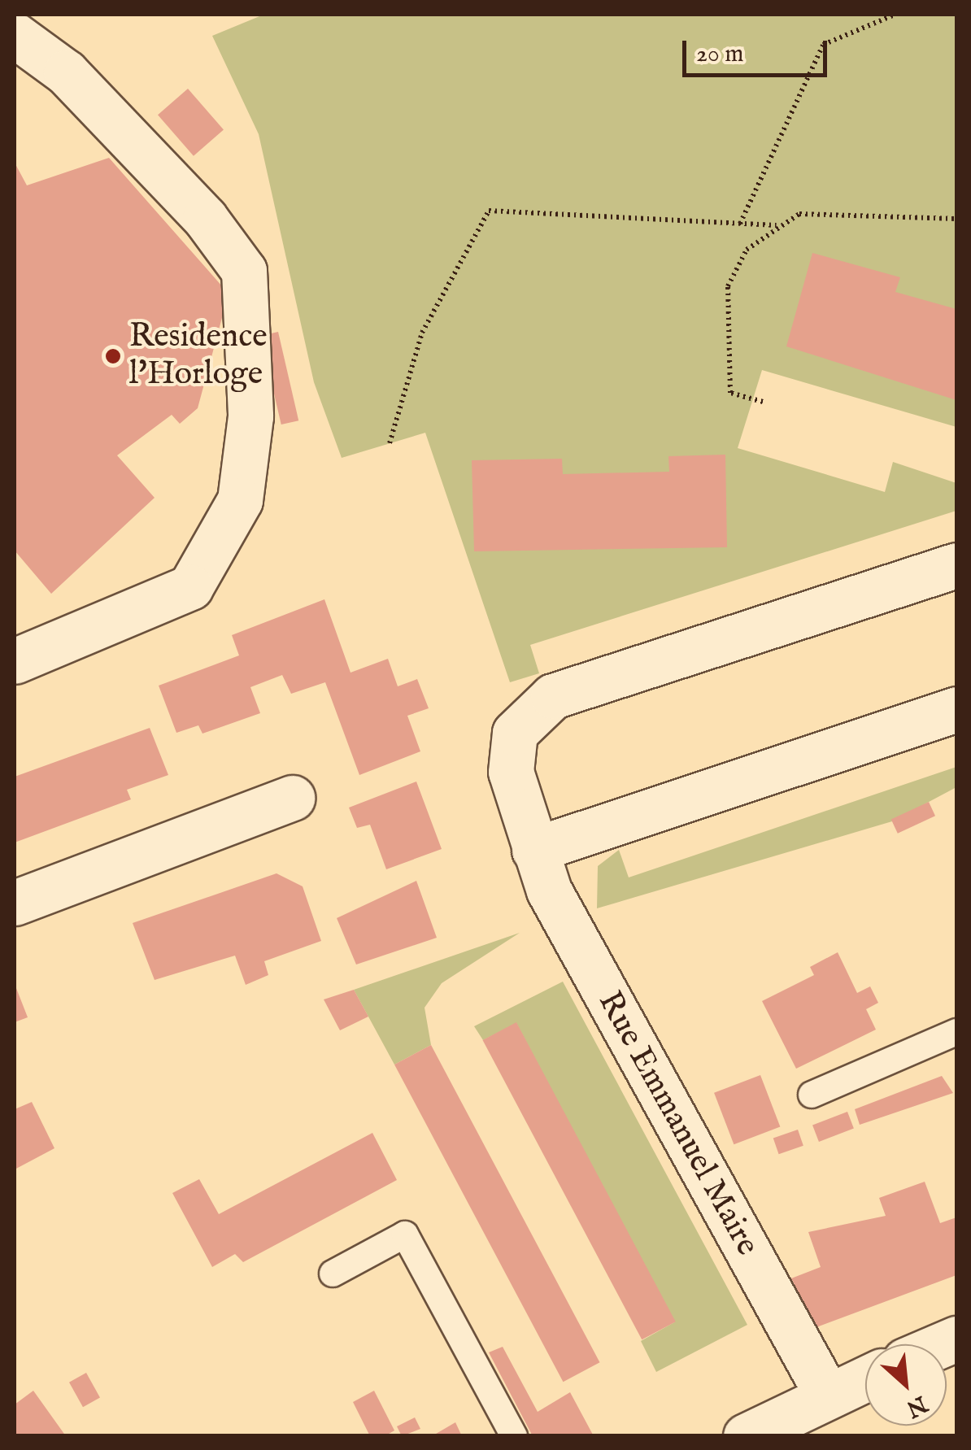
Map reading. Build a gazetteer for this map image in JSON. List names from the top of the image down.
{
  "streets": {
    "street": ["Rue Emmanuel Maire"]
  },
  "places": ["Residence l'Horloge"],
  "scale_bar": "20 m",
  "north": "bottom right"
}
